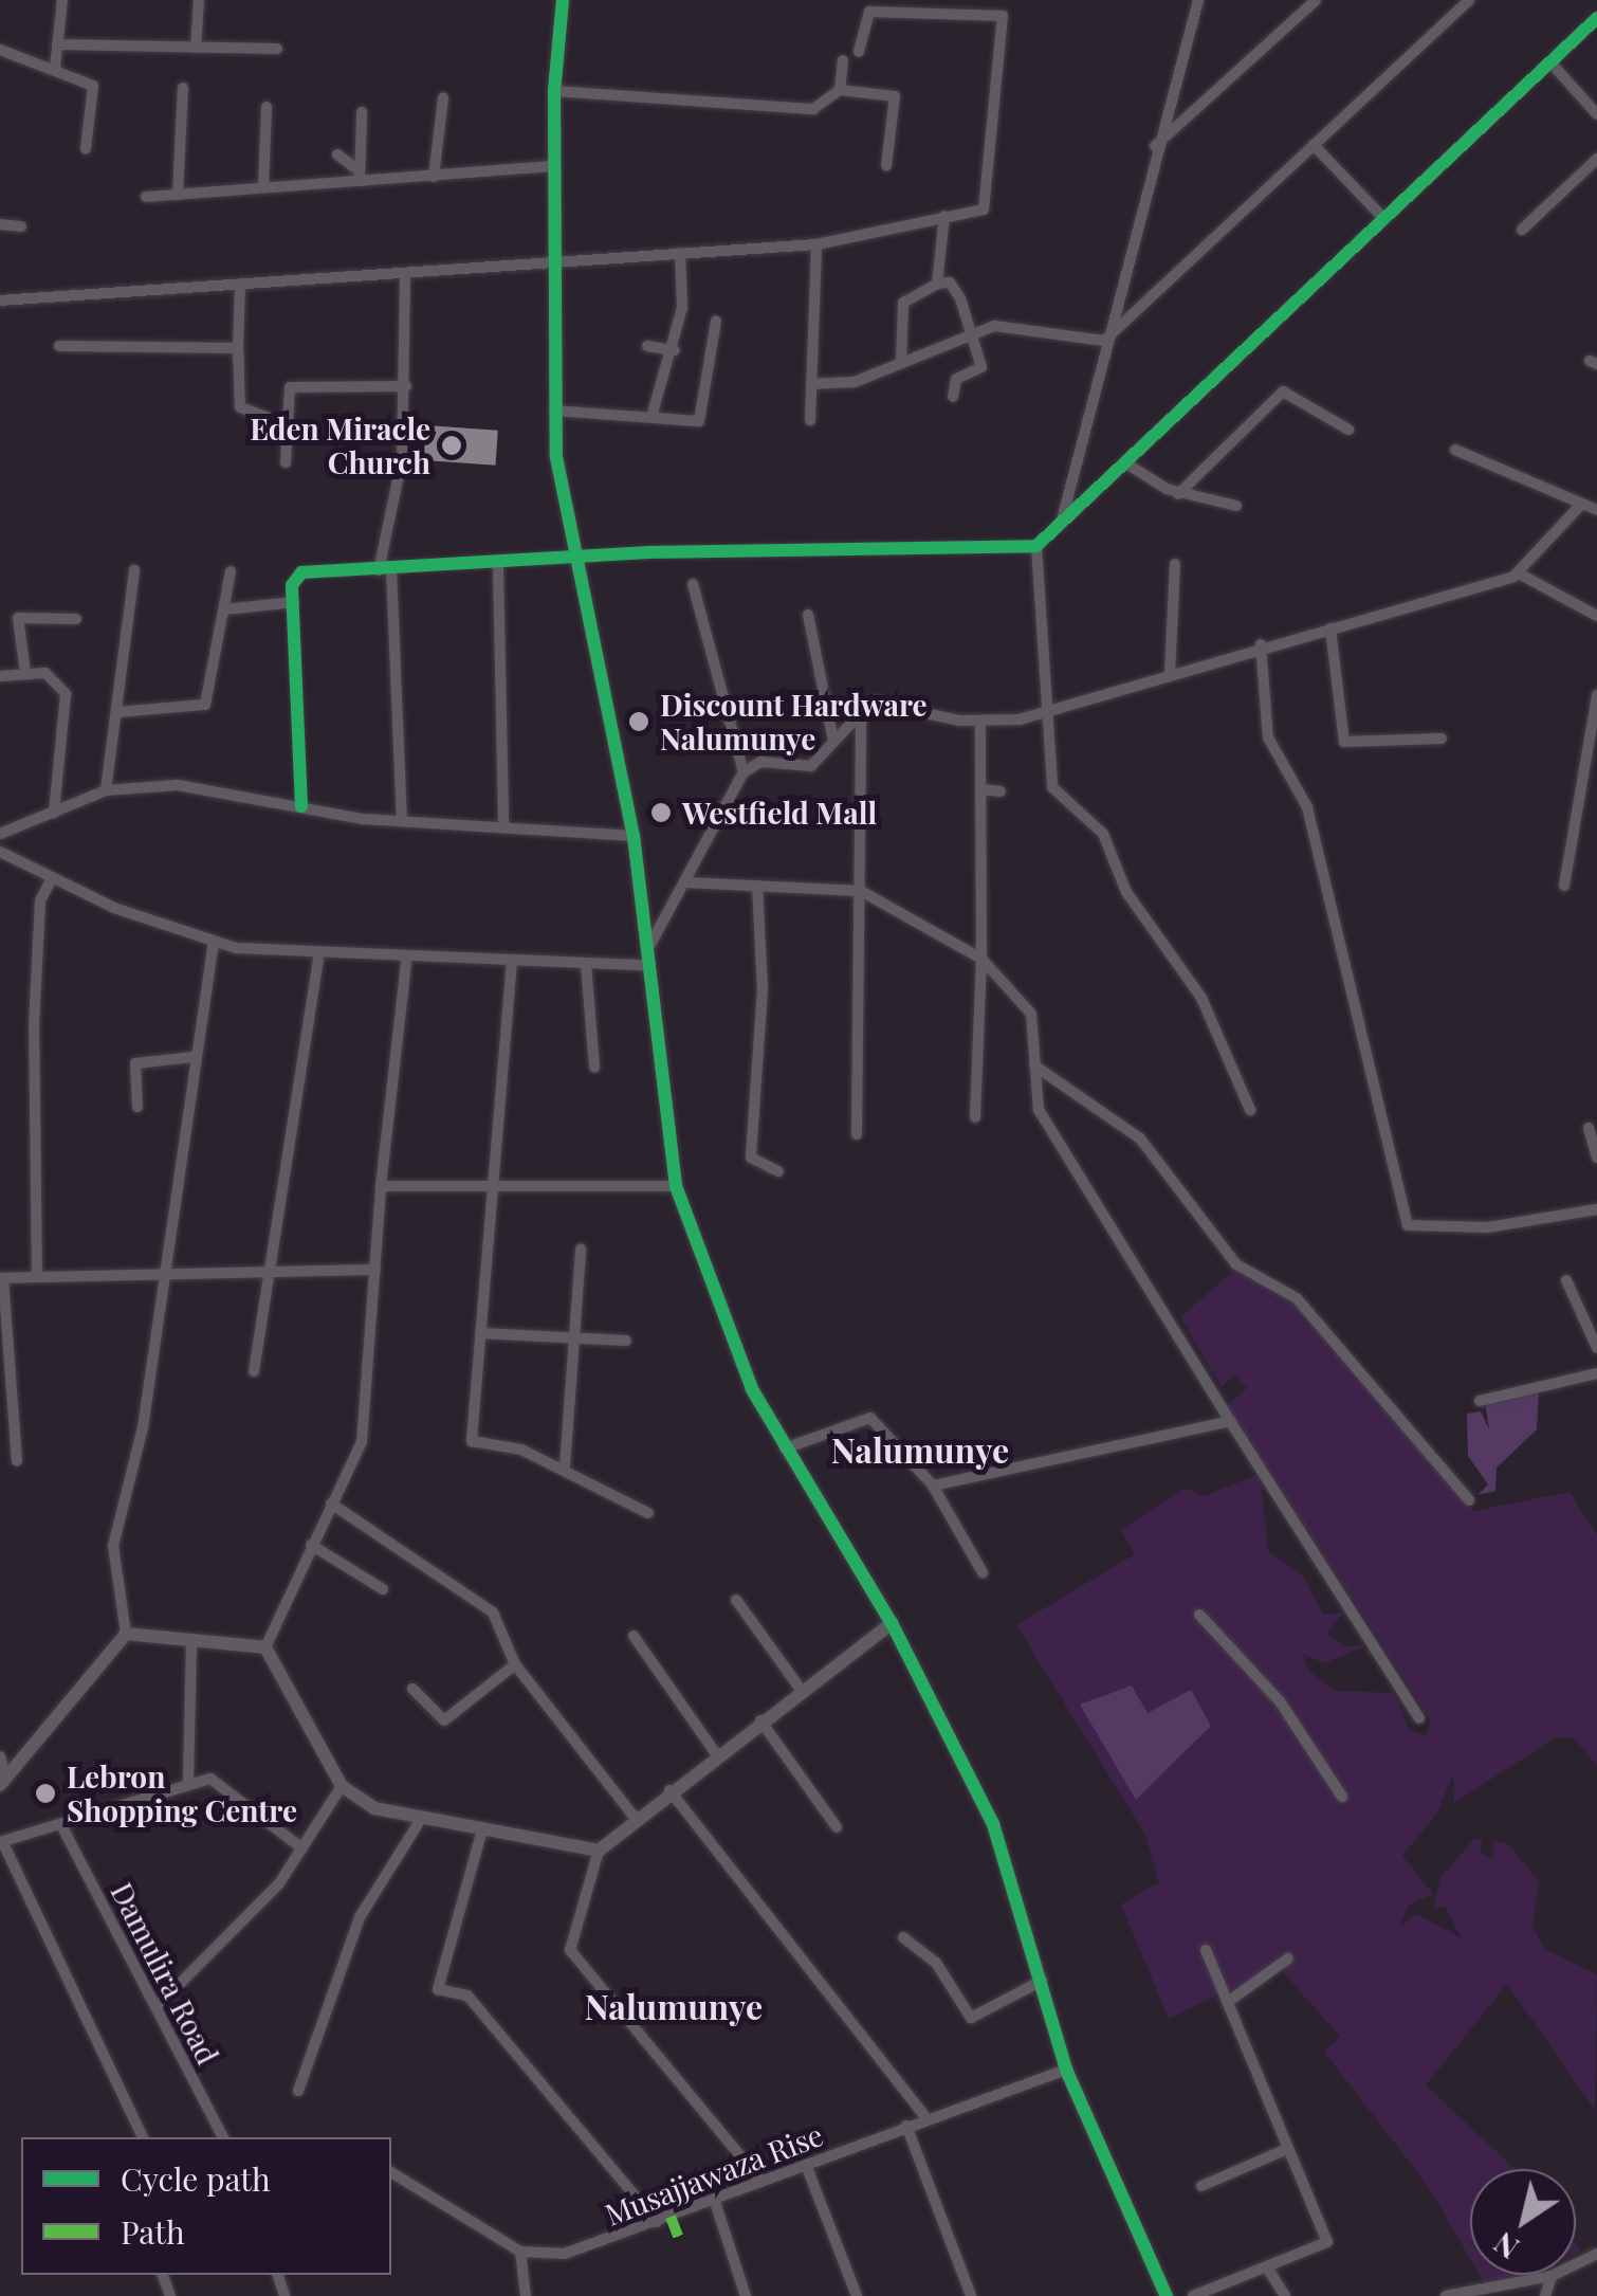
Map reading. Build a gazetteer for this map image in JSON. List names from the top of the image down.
{
  "streets": {
    "street": ["Damulira Road", "Musajjawaza Rise"]
  },
  "districts": ["Nalumunye", "Nalumunye"],
  "places": [
    "Eden Miracle Church",
    "Discount Hardware Nalumunye",
    "Westfield Mall",
    "Lebron Shopping Centre"
  ],
  "legend": ["Cycle path", "Path"],
  "north": "bottom left"
}
